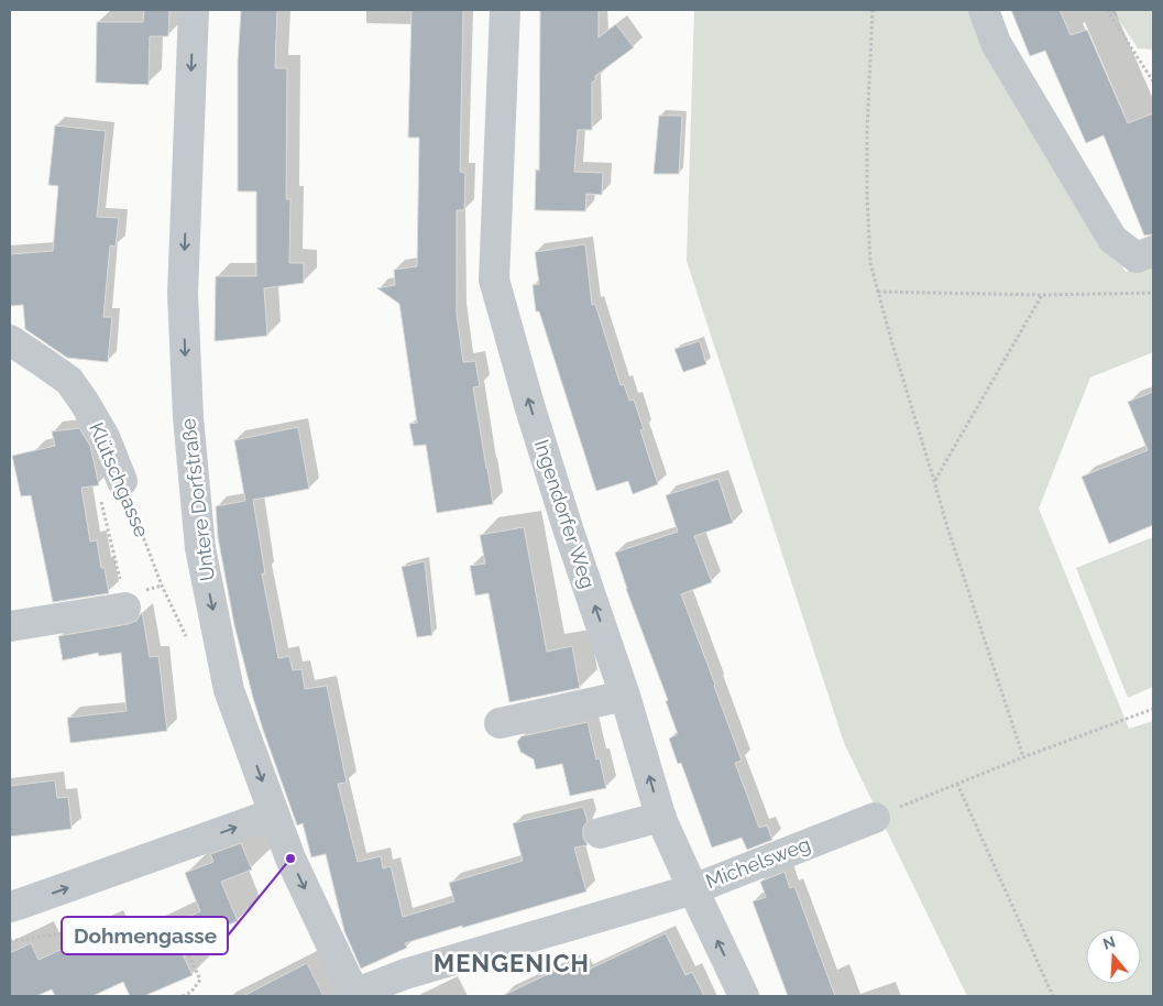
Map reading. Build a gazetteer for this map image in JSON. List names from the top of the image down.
{
  "streets": {
    "street": [
      "Klütschgasse",
      "Untere Dorfstraße",
      "Ingendorfer Weg",
      "Michelsweg"
    ]
  },
  "crossings": [
    ["Untere Dorfstraße", "Michelsweg"],
    ["Ingendorfer Weg", "Michelsweg"]
  ],
  "one_way": ["Untere Dorfstraße", "Ingendorfer Weg"],
  "districts": ["MENGENICH"],
  "places": ["Dohmengasse"],
  "north": "top"
}
